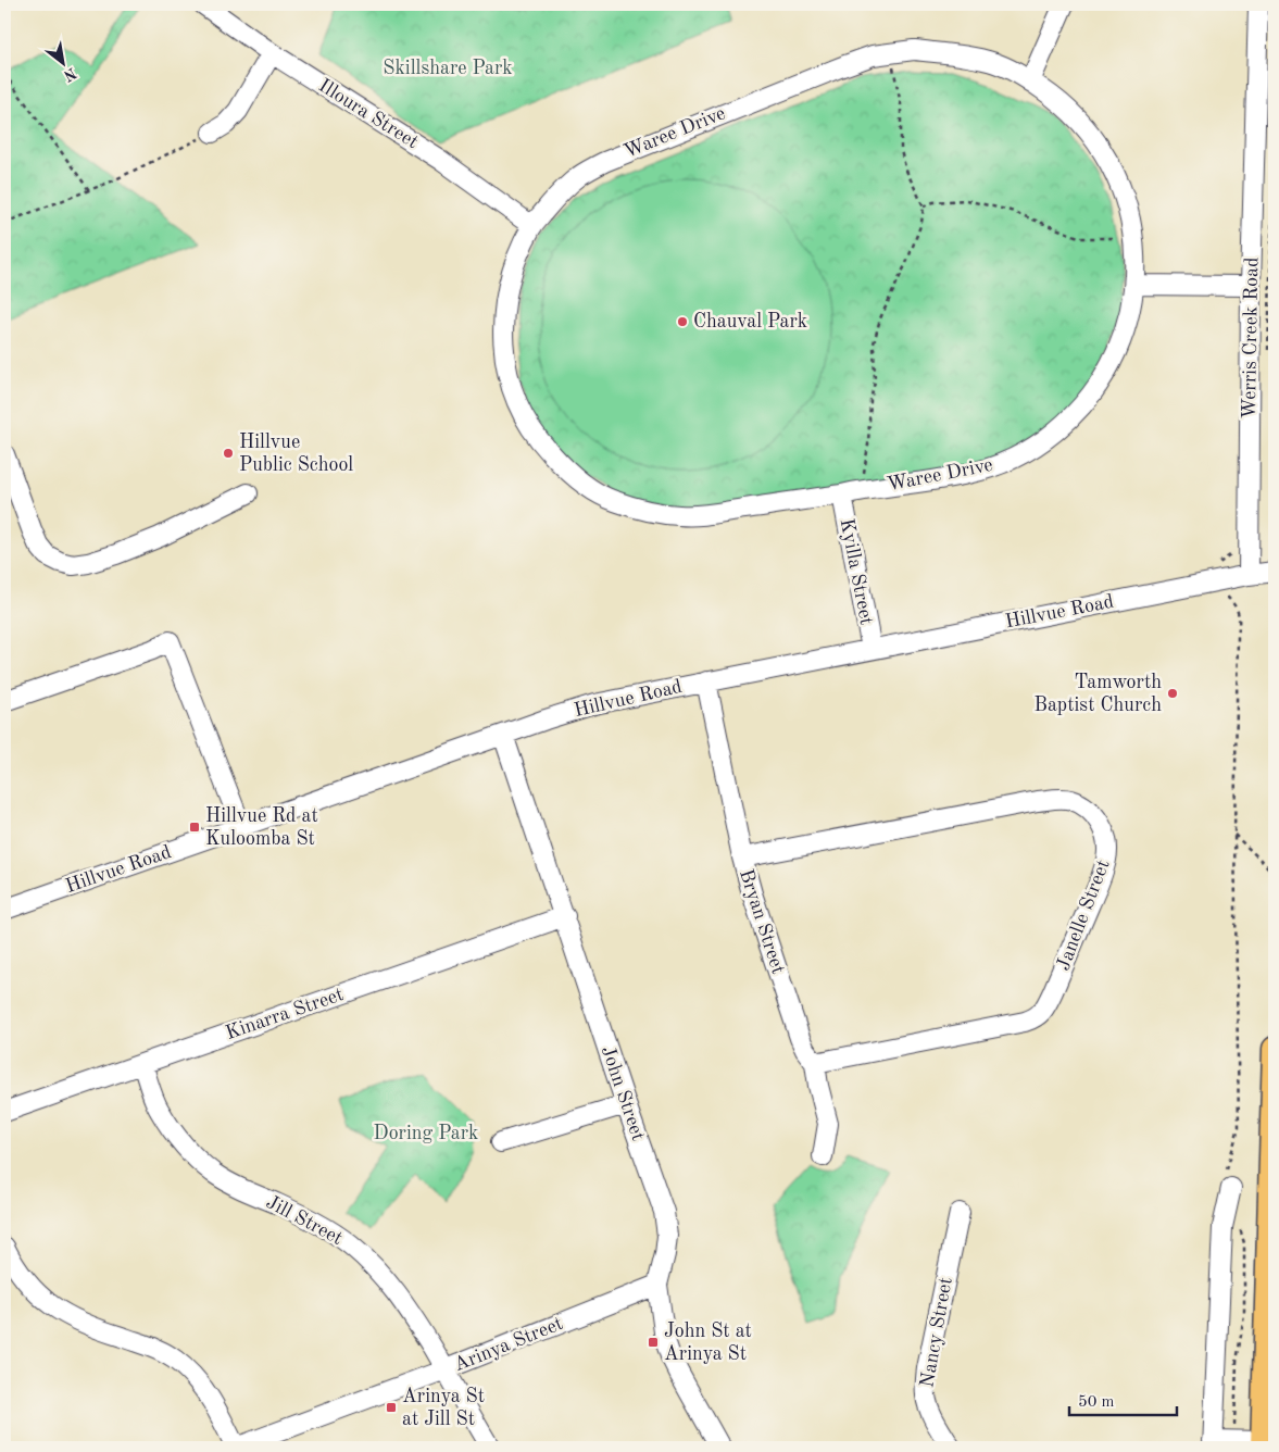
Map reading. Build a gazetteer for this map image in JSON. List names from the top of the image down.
{
  "streets": {
    "street": [
      "Illoura Street",
      "Waree Drive",
      "Werris Creek Road",
      "Kyilla Street",
      "Hillvue Road",
      "Janelle Street",
      "Bryan Street",
      "Kinarra Street",
      "John Street",
      "Jill Street",
      "Nancy Street",
      "Arinya Street"
    ]
  },
  "crossings": [
    ["Illoura Street", "Waree Drive"],
    ["Waree Drive", "Kyilla Street"],
    ["Werris Creek Road", "Hillvue Road"],
    ["Kyilla Street", "Hillvue Road"],
    ["Hillvue Road", "Bryan Street"],
    ["Hillvue Road", "John Street"],
    ["Janelle Street", "Bryan Street"],
    ["Kinarra Street", "John Street"],
    ["Kinarra Street", "Jill Street"],
    ["John Street", "Arinya Street"],
    ["Jill Street", "Arinya Street"]
  ],
  "parks": ["Skillshare Park", "Doring Park"],
  "places": {
    "other": ["Chauval Park", "Hillvue Public School", "Tamworth Baptist Church"],
    "transit": ["Hillvue Rd at Kuloomba St", "John St at Arinya St", "Arinya St at Jill St"]
  },
  "scale_bar": "50 m",
  "north": "bottom right"
}
